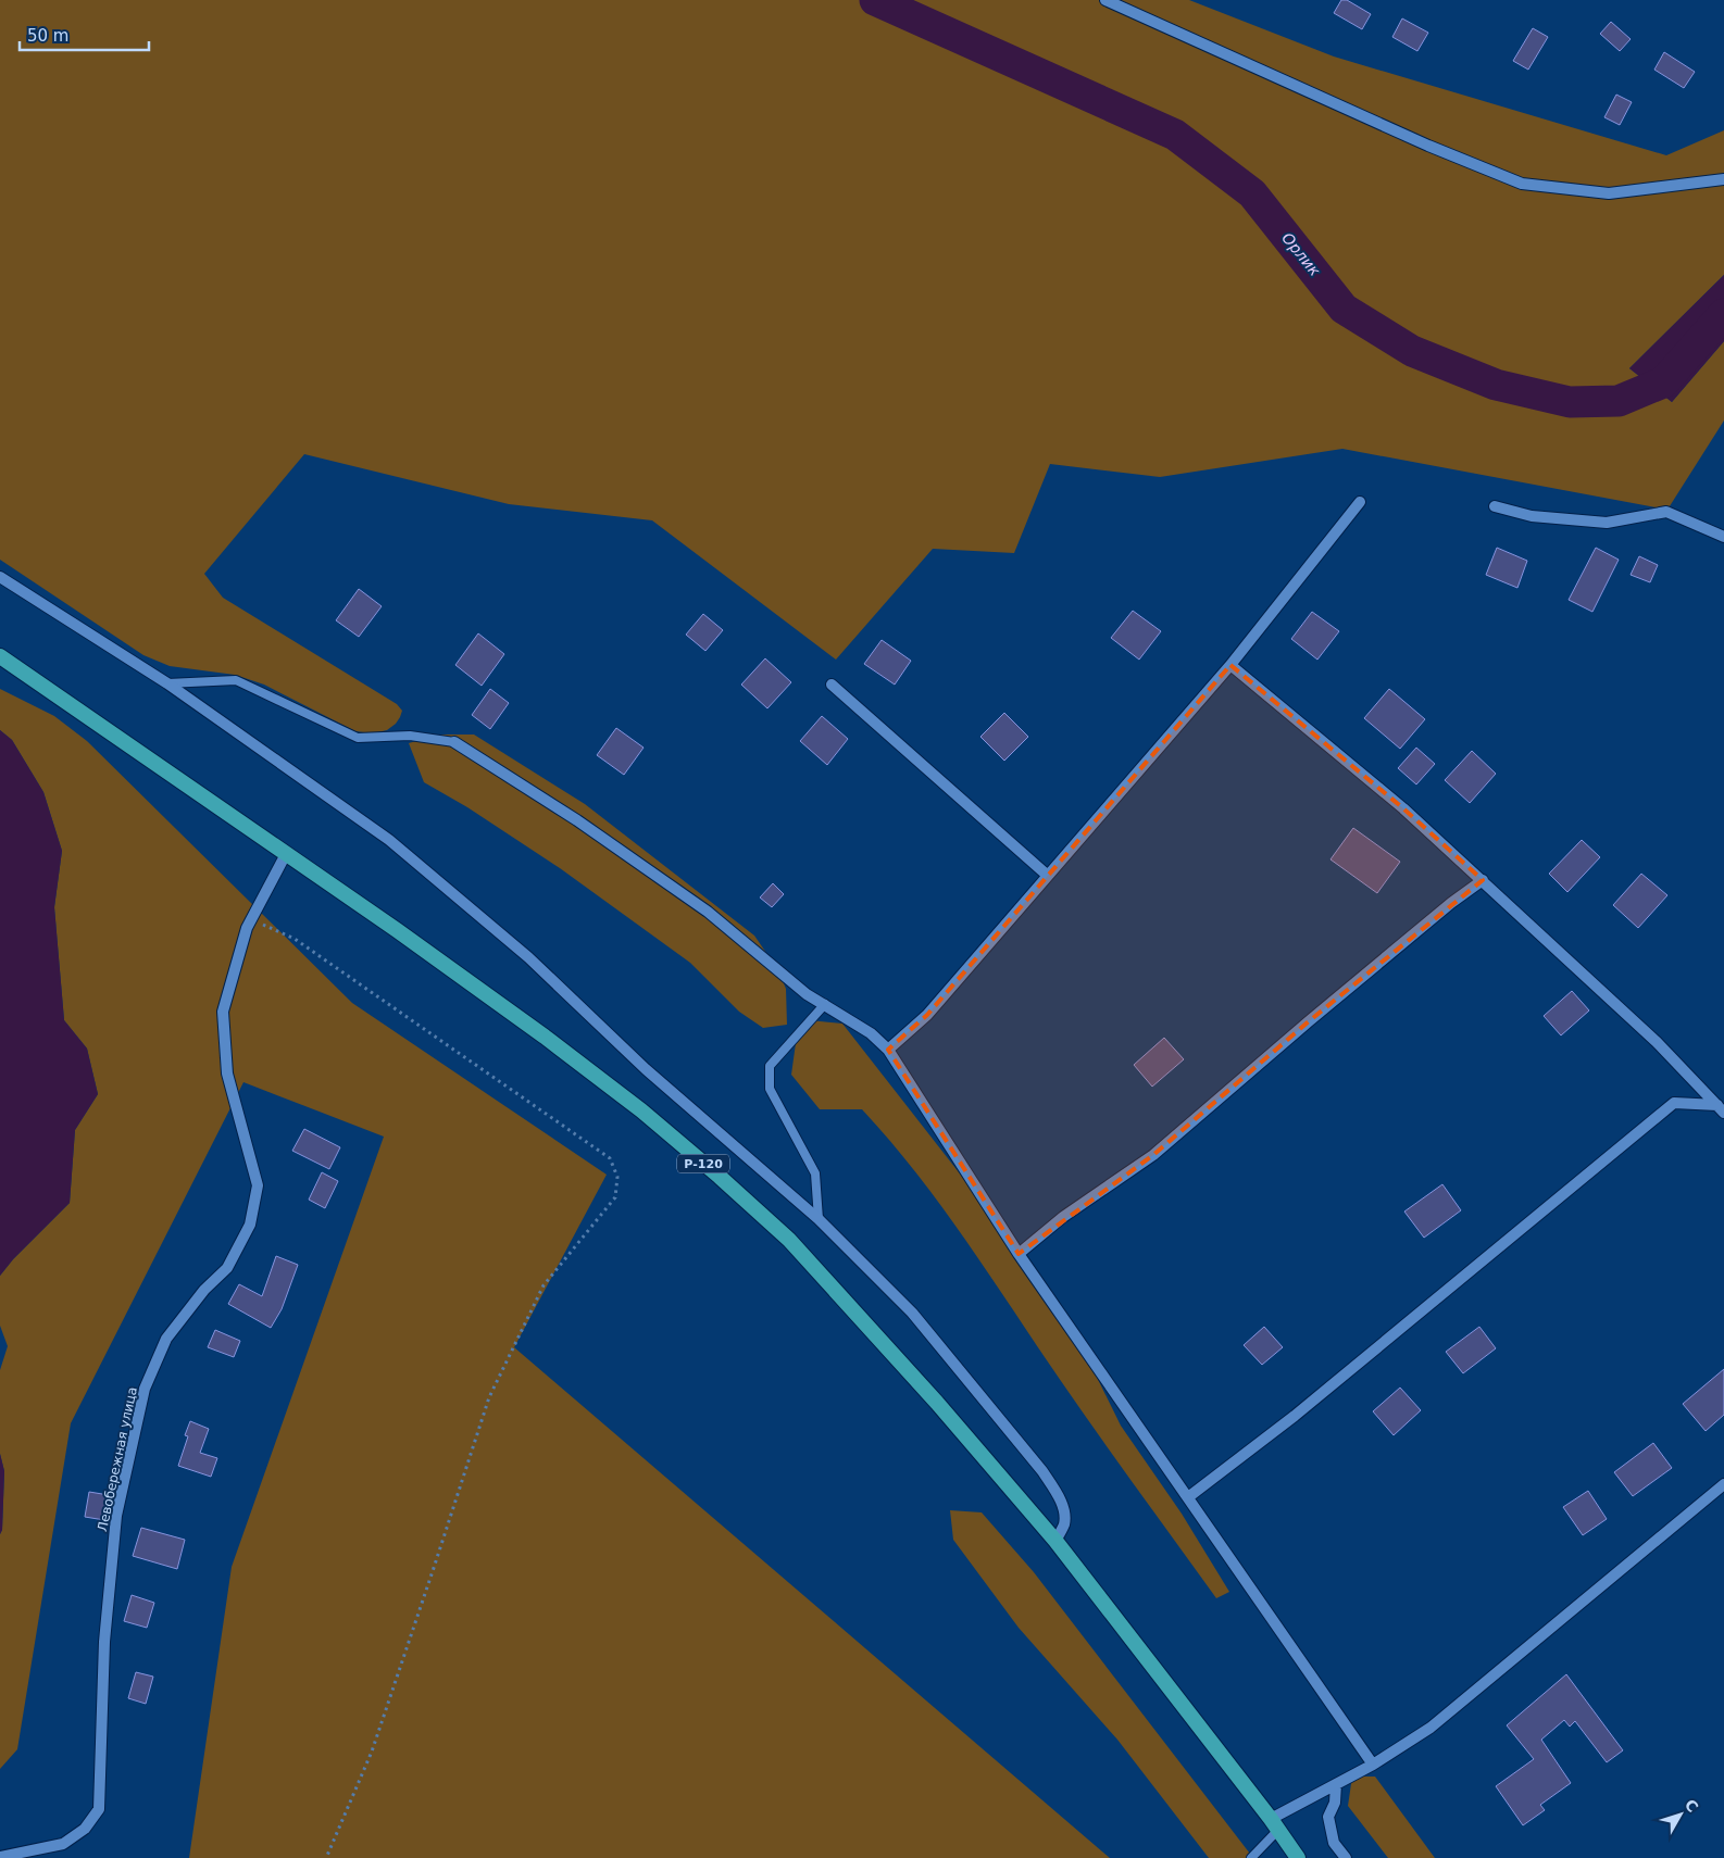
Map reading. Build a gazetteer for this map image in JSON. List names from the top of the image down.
{
  "streets": {
    "highway": ["Р-120"],
    "street": ["Левобережная улица"]
  },
  "crossings": [
    ["Р-120", "Левобережная улица"]
  ],
  "water": ["Орлик"],
  "scale_bar": "50 m",
  "north": "top right"
}
